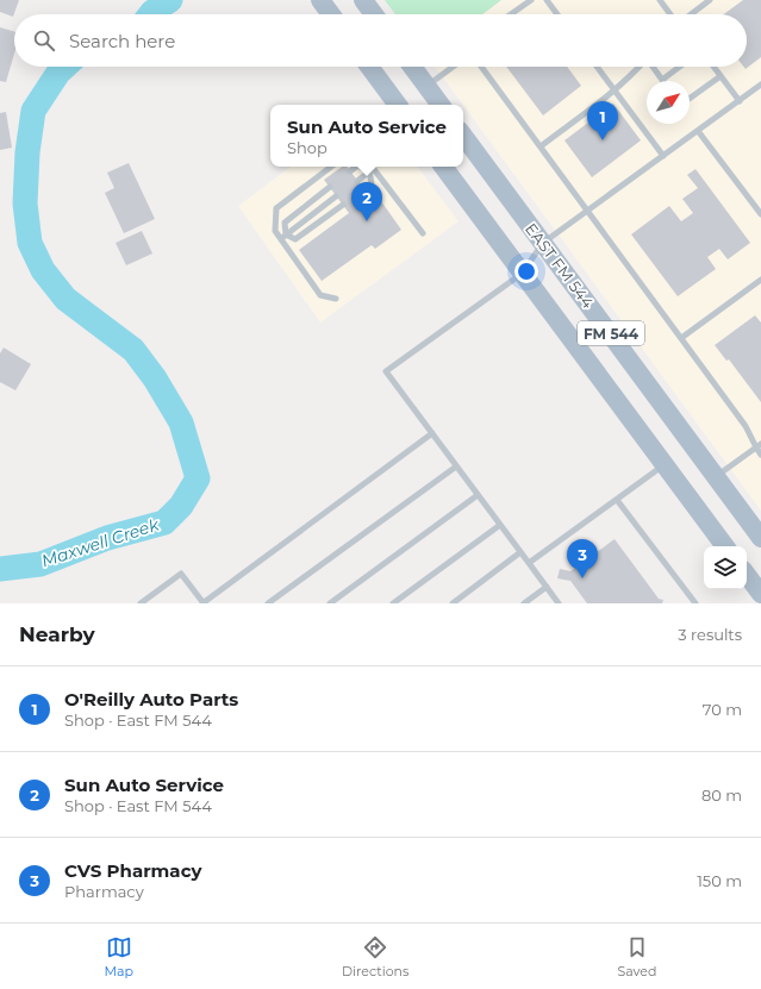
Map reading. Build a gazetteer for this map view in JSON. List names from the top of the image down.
{
  "streets": {
    "main road": ["EAST FM 544", "FM 544"]
  },
  "water": ["Maxwell Creek"],
  "north": "top right",
  "page": {
    "search": "Search here",
    "pins": ["1", "2", "3"],
    "popup": ["Sun Auto Service", "Shop"],
    "heading": ["Nearby", "3 results"],
    "list": [
      {
        "mark": "1",
        "name": "O'Reilly Auto Parts",
        "note": "Shop · East FM 544",
        "value": "70 m"
      },
      {
        "mark": "2",
        "name": "Sun Auto Service",
        "note": "Shop · East FM 544",
        "value": "80 m"
      },
      {
        "mark": "3",
        "name": "CVS Pharmacy",
        "note": "Pharmacy",
        "value": "150 m"
      }
    ],
    "nav": ["Map", "Directions", "Saved"]
  }
}
